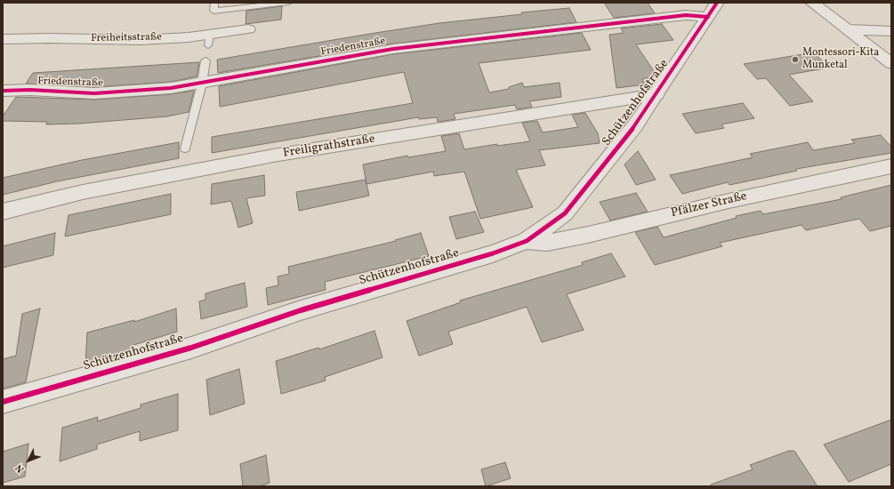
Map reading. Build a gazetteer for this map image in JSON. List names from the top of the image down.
{
  "streets": {
    "street": [
      "Freiheitsstraße",
      "Friedenstraße",
      "Schützenhofstraße",
      "Freiligrathstraße",
      "Pfälzer Straße"
    ]
  },
  "crossings": [
    ["Friedenstraße", "Schützenhofstraße"],
    ["Schützenhofstraße", "Freiligrathstraße"],
    ["Schützenhofstraße", "Pfälzer Straße"]
  ],
  "places": ["Montessori-Kita Munketal"],
  "north": "bottom left"
}
